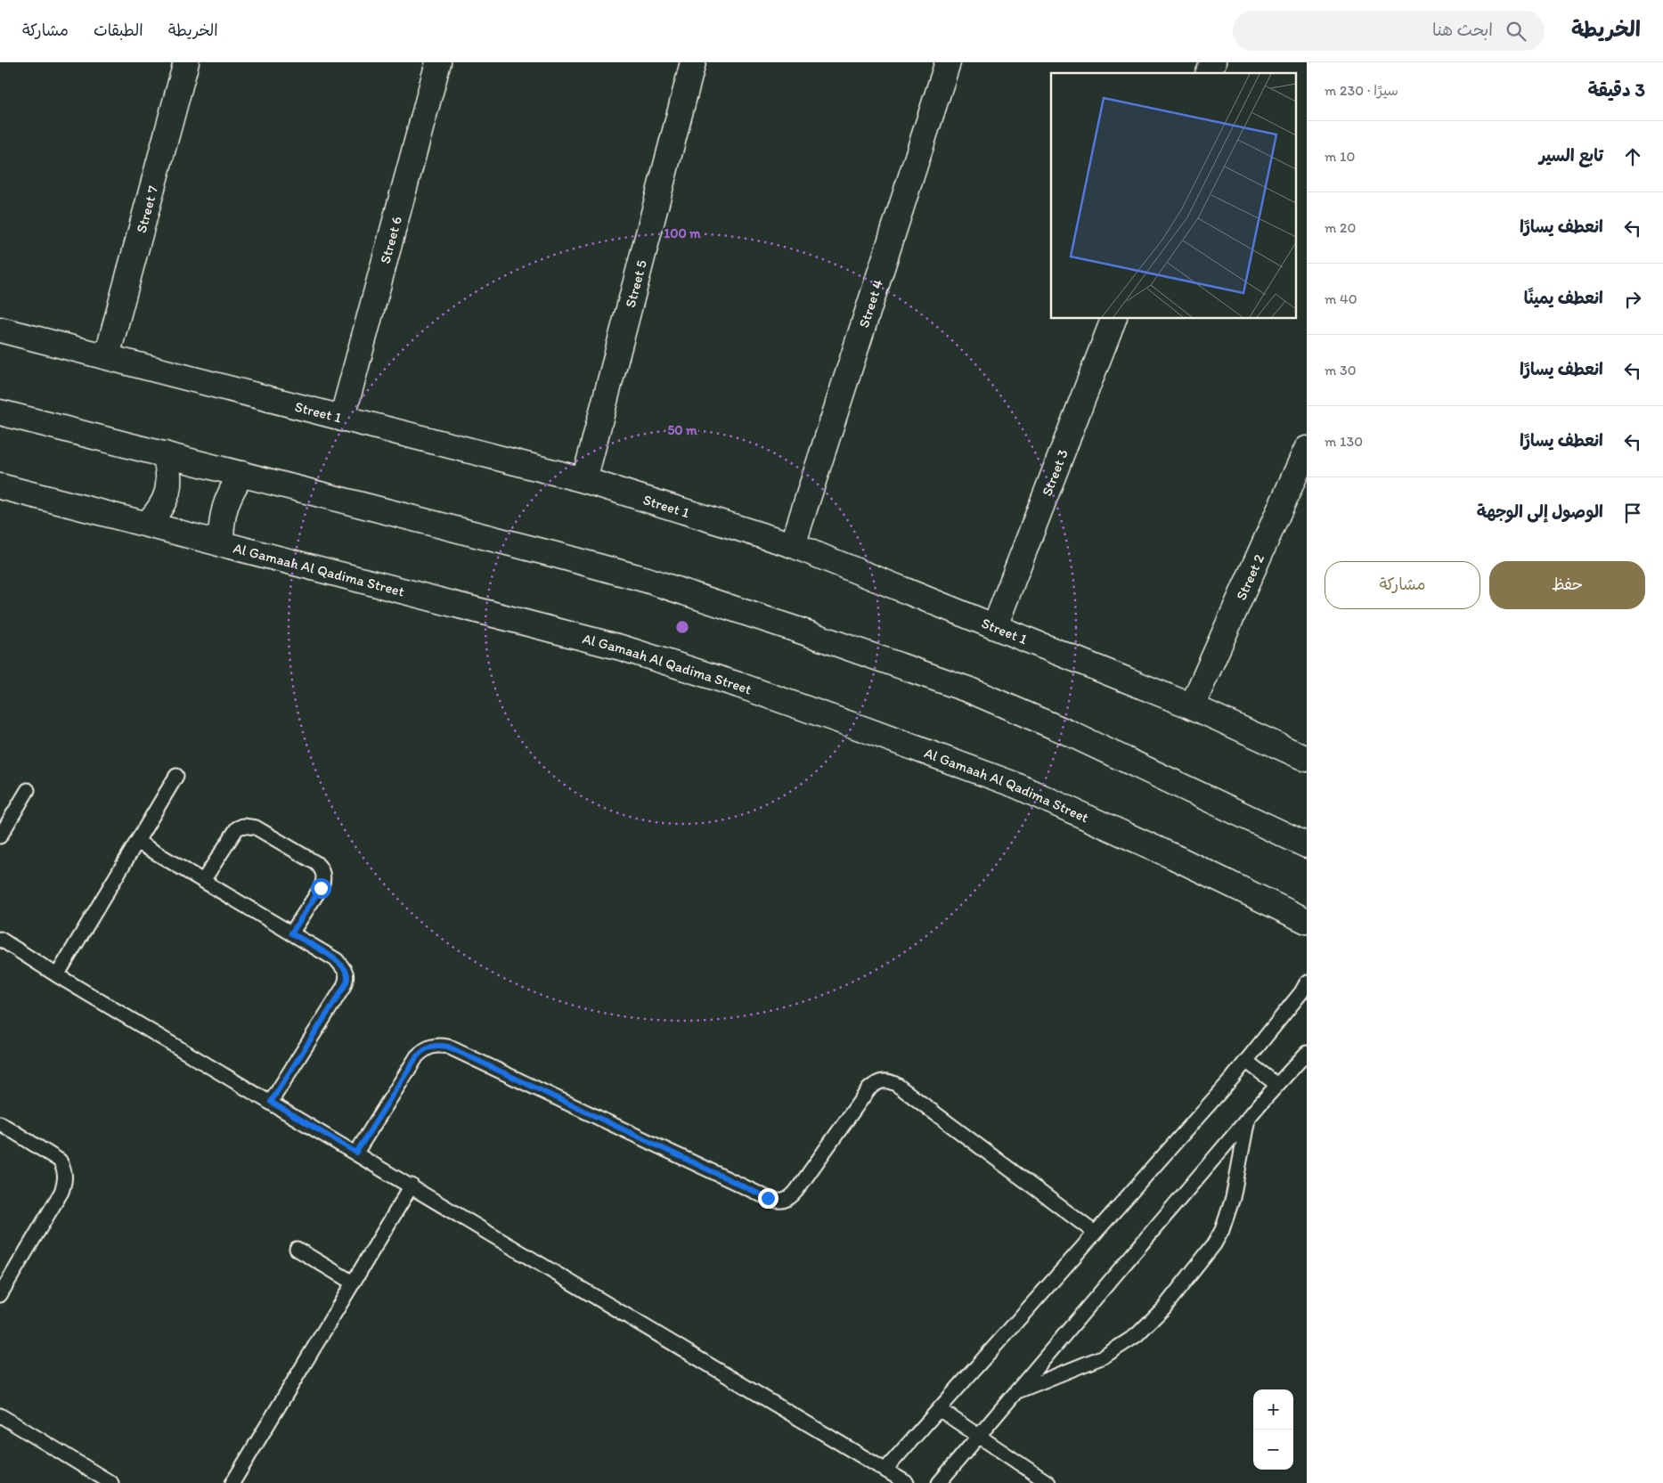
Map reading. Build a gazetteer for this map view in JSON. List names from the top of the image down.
{
  "streets": {
    "street": [
      "Street 7",
      "Street 6",
      "Street 5",
      "Street 4",
      "Street 1",
      "Street 3",
      "Al Gamaah Al Qadima Street",
      "Street 2"
    ]
  },
  "crossings": [
    ["Street 7", "Street 1"],
    ["Street 6", "Street 1"],
    ["Street 5", "Street 1"],
    ["Street 4", "Street 1"],
    ["Street 1", "Street 3"],
    ["Street 1", "Street 2"]
  ],
  "page": {
    "header": "الخريطة",
    "search": "ابحث هنا",
    "nav": ["الخريطة", "الطبقات", "مشاركة"],
    "heading": ["3 دقيقة", "سيرًا · 230 m"],
    "list": [
      ["تابع السير", "10 m"],
      ["انعطف يسارًا", "20 m"],
      ["انعطف يمينًا", "40 m"],
      ["انعطف يسارًا", "30 m"],
      ["انعطف يسارًا", "130 m"],
      "الوصول إلى الوجهة"
    ],
    "buttons": ["حفظ", "مشاركة"],
    "map_buttons": ["+", "−"]
  },
  "rings": ["100 m", "50 m"]
}
